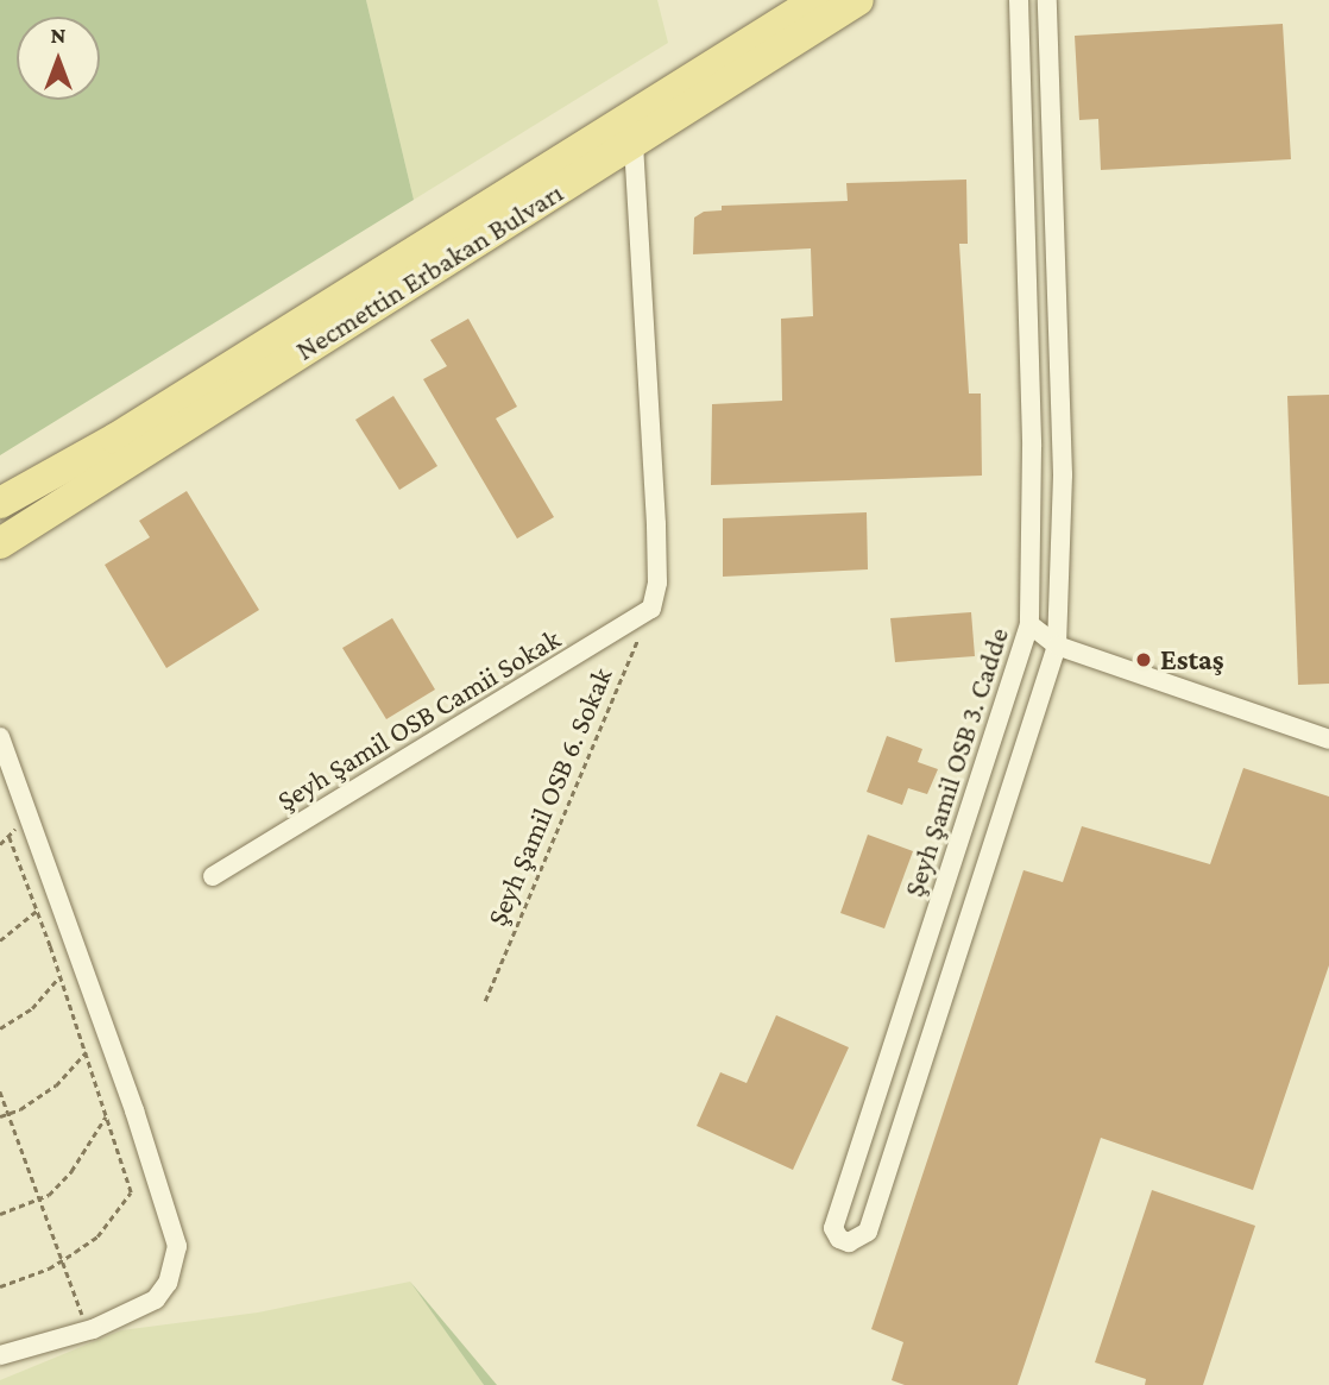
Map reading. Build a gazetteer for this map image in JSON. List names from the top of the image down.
{
  "streets": {
    "main road": ["Necmettin Erbakan Bulvarı"],
    "street": ["Şeyh Şamil OSB Camii Sokak", "Şeyh Şamil OSB 3. Cadde"],
    "path": ["Şeyh Şamil OSB 6. Sokak"]
  },
  "crossings": [
    ["Şeyh Şamil OSB Camii Sokak", "Şeyh Şamil OSB 6. Sokak"]
  ],
  "places": ["Estaş"],
  "north": "top"
}
